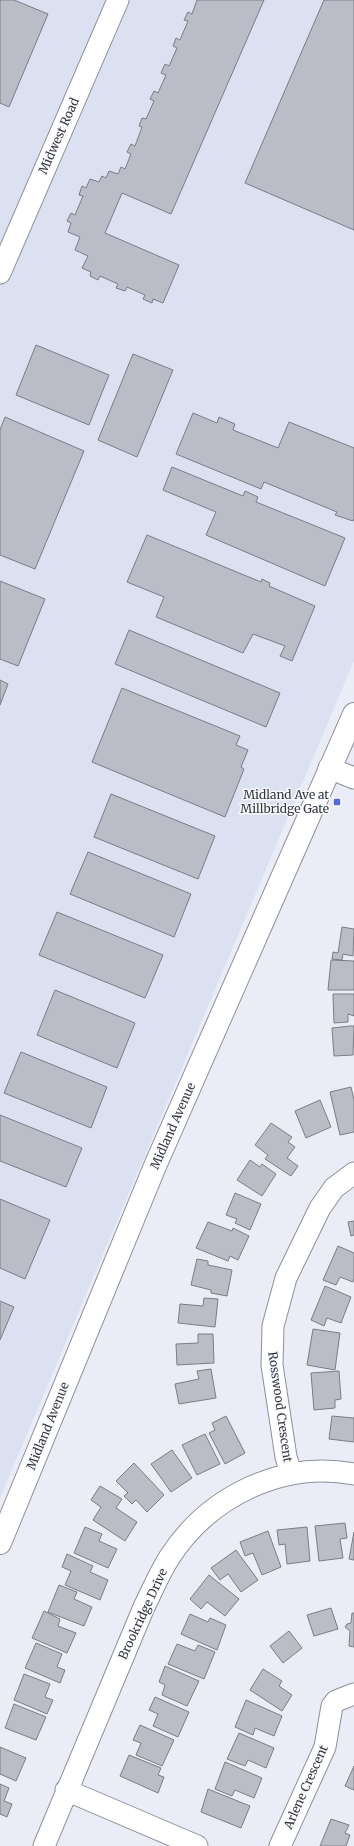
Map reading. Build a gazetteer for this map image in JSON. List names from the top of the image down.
{
  "streets": {
    "main road": ["Midland Avenue"],
    "street": [
      "Midwest Road",
      "Rosswood Crescent",
      "Brookridge Drive",
      "Arlene Crescent"
    ]
  },
  "crossings": [
    ["Rosswood Crescent", "Brookridge Drive"]
  ],
  "places": {
    "transit": ["Midland Ave at Millbridge Gate"]
  }
}
